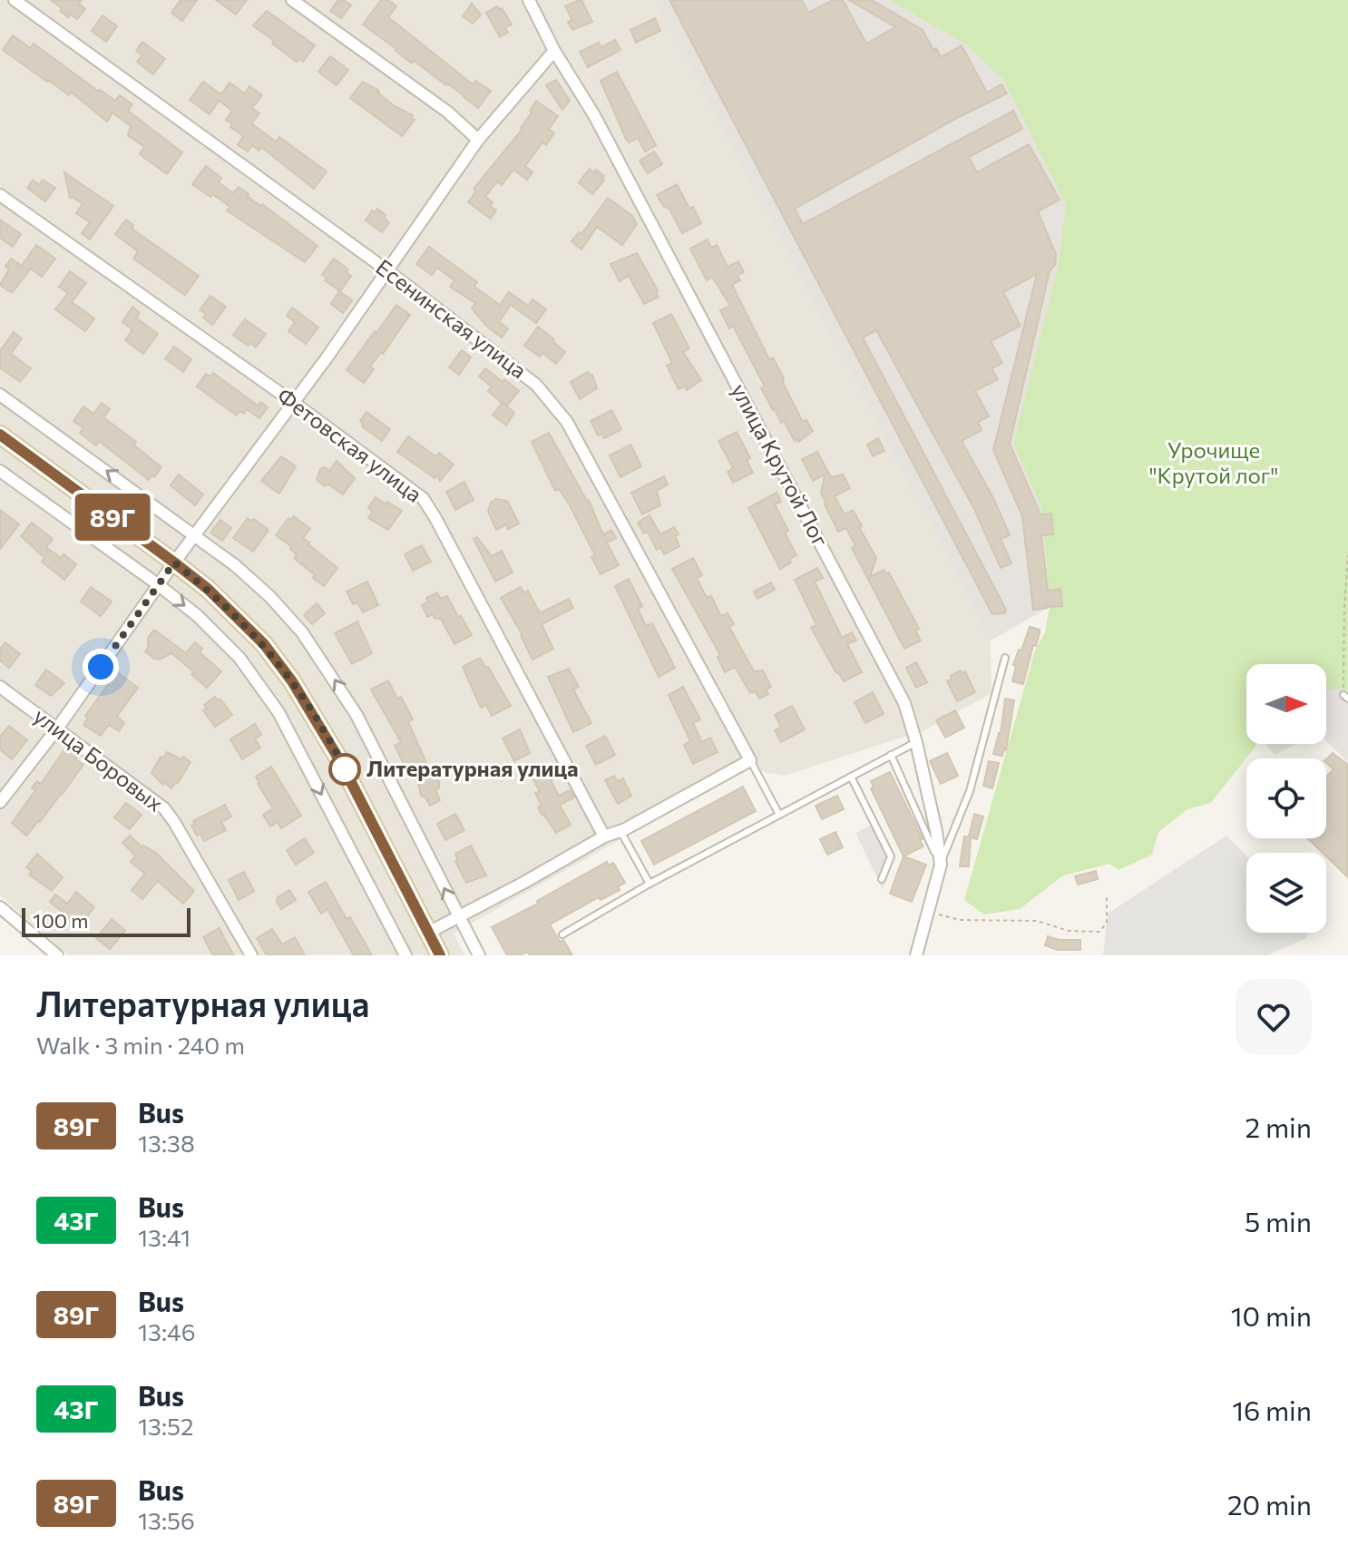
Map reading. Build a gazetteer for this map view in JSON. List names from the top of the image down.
{
  "streets": {
    "street": [
      "Есенинская улица",
      "Фетовская улица",
      "улица Крутой Лог",
      "улица Боровых"
    ]
  },
  "parks": ["Урочище \"Крутой лог\""],
  "places": ["Литературная улица"],
  "lines": ["bus line 89Г"],
  "scale_bar": "100 m",
  "north": "right",
  "page": {
    "on_map": "89Г",
    "scale": "100 m",
    "heading": ["Литературная улица", "Walk · 3 min · 240 m"],
    "list": [
      {
        "mark": "89Г",
        "name": "Bus",
        "note": "13:38",
        "value": "2 min"
      },
      {
        "mark": "43Г",
        "name": "Bus",
        "note": "13:41",
        "value": "5 min"
      },
      {
        "mark": "89Г",
        "name": "Bus",
        "note": "13:46",
        "value": "10 min"
      },
      {
        "mark": "43Г",
        "name": "Bus",
        "note": "13:52",
        "value": "16 min"
      },
      {
        "mark": "89Г",
        "name": "Bus",
        "note": "13:56",
        "value": "20 min"
      }
    ]
  }
}
